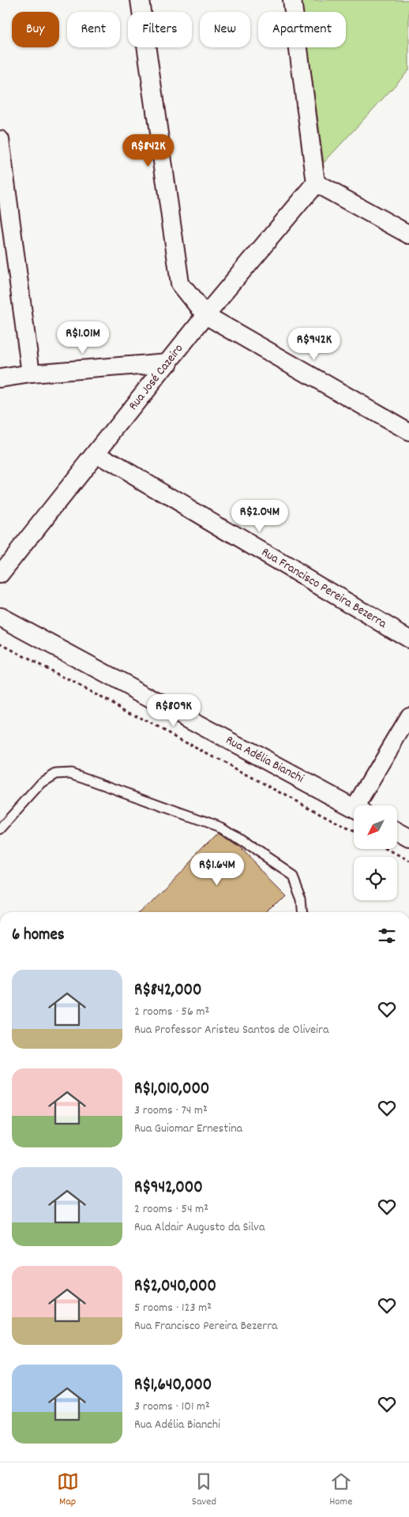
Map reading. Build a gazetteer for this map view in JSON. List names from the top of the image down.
{
  "streets": {
    "street": ["Rua José Cazeiro", "Rua Francisco Pereira Bezerra", "Rua Adélia Bianchi"]
  },
  "crossings": [
    ["Rua José Cazeiro", "Rua Francisco Pereira Bezerra"]
  ],
  "north": "bottom left",
  "page": {
    "chip": [
      "Buy",
      "Rent",
      "Filters",
      "New",
      "Apartment"
    ],
    "price": [
      "R$842K",
      "R$1.01M",
      "R$942K",
      "R$2.04M",
      "R$809K",
      "R$1.64M"
    ],
    "heading": "6 homes",
    "list": [
      {
        "name": "R$842,000",
        "note": "2 rooms · 56 m² · Rua Professor Aristeu Santos de Oliveira"
      },
      {
        "name": "R$1,010,000",
        "note": "3 rooms · 74 m² · Rua Guiomar Ernestina"
      },
      {
        "name": "R$942,000",
        "note": "2 rooms · 54 m² · Rua Aldair Augusto da Silva"
      },
      {
        "name": "R$2,040,000",
        "note": "5 rooms · 123 m² · Rua Francisco Pereira Bezerra"
      },
      {
        "name": "R$1,640,000",
        "note": "3 rooms · 101 m² · Rua Adélia Bianchi"
      }
    ],
    "tabs": ["Map", "Saved", "Home"]
  }
}
